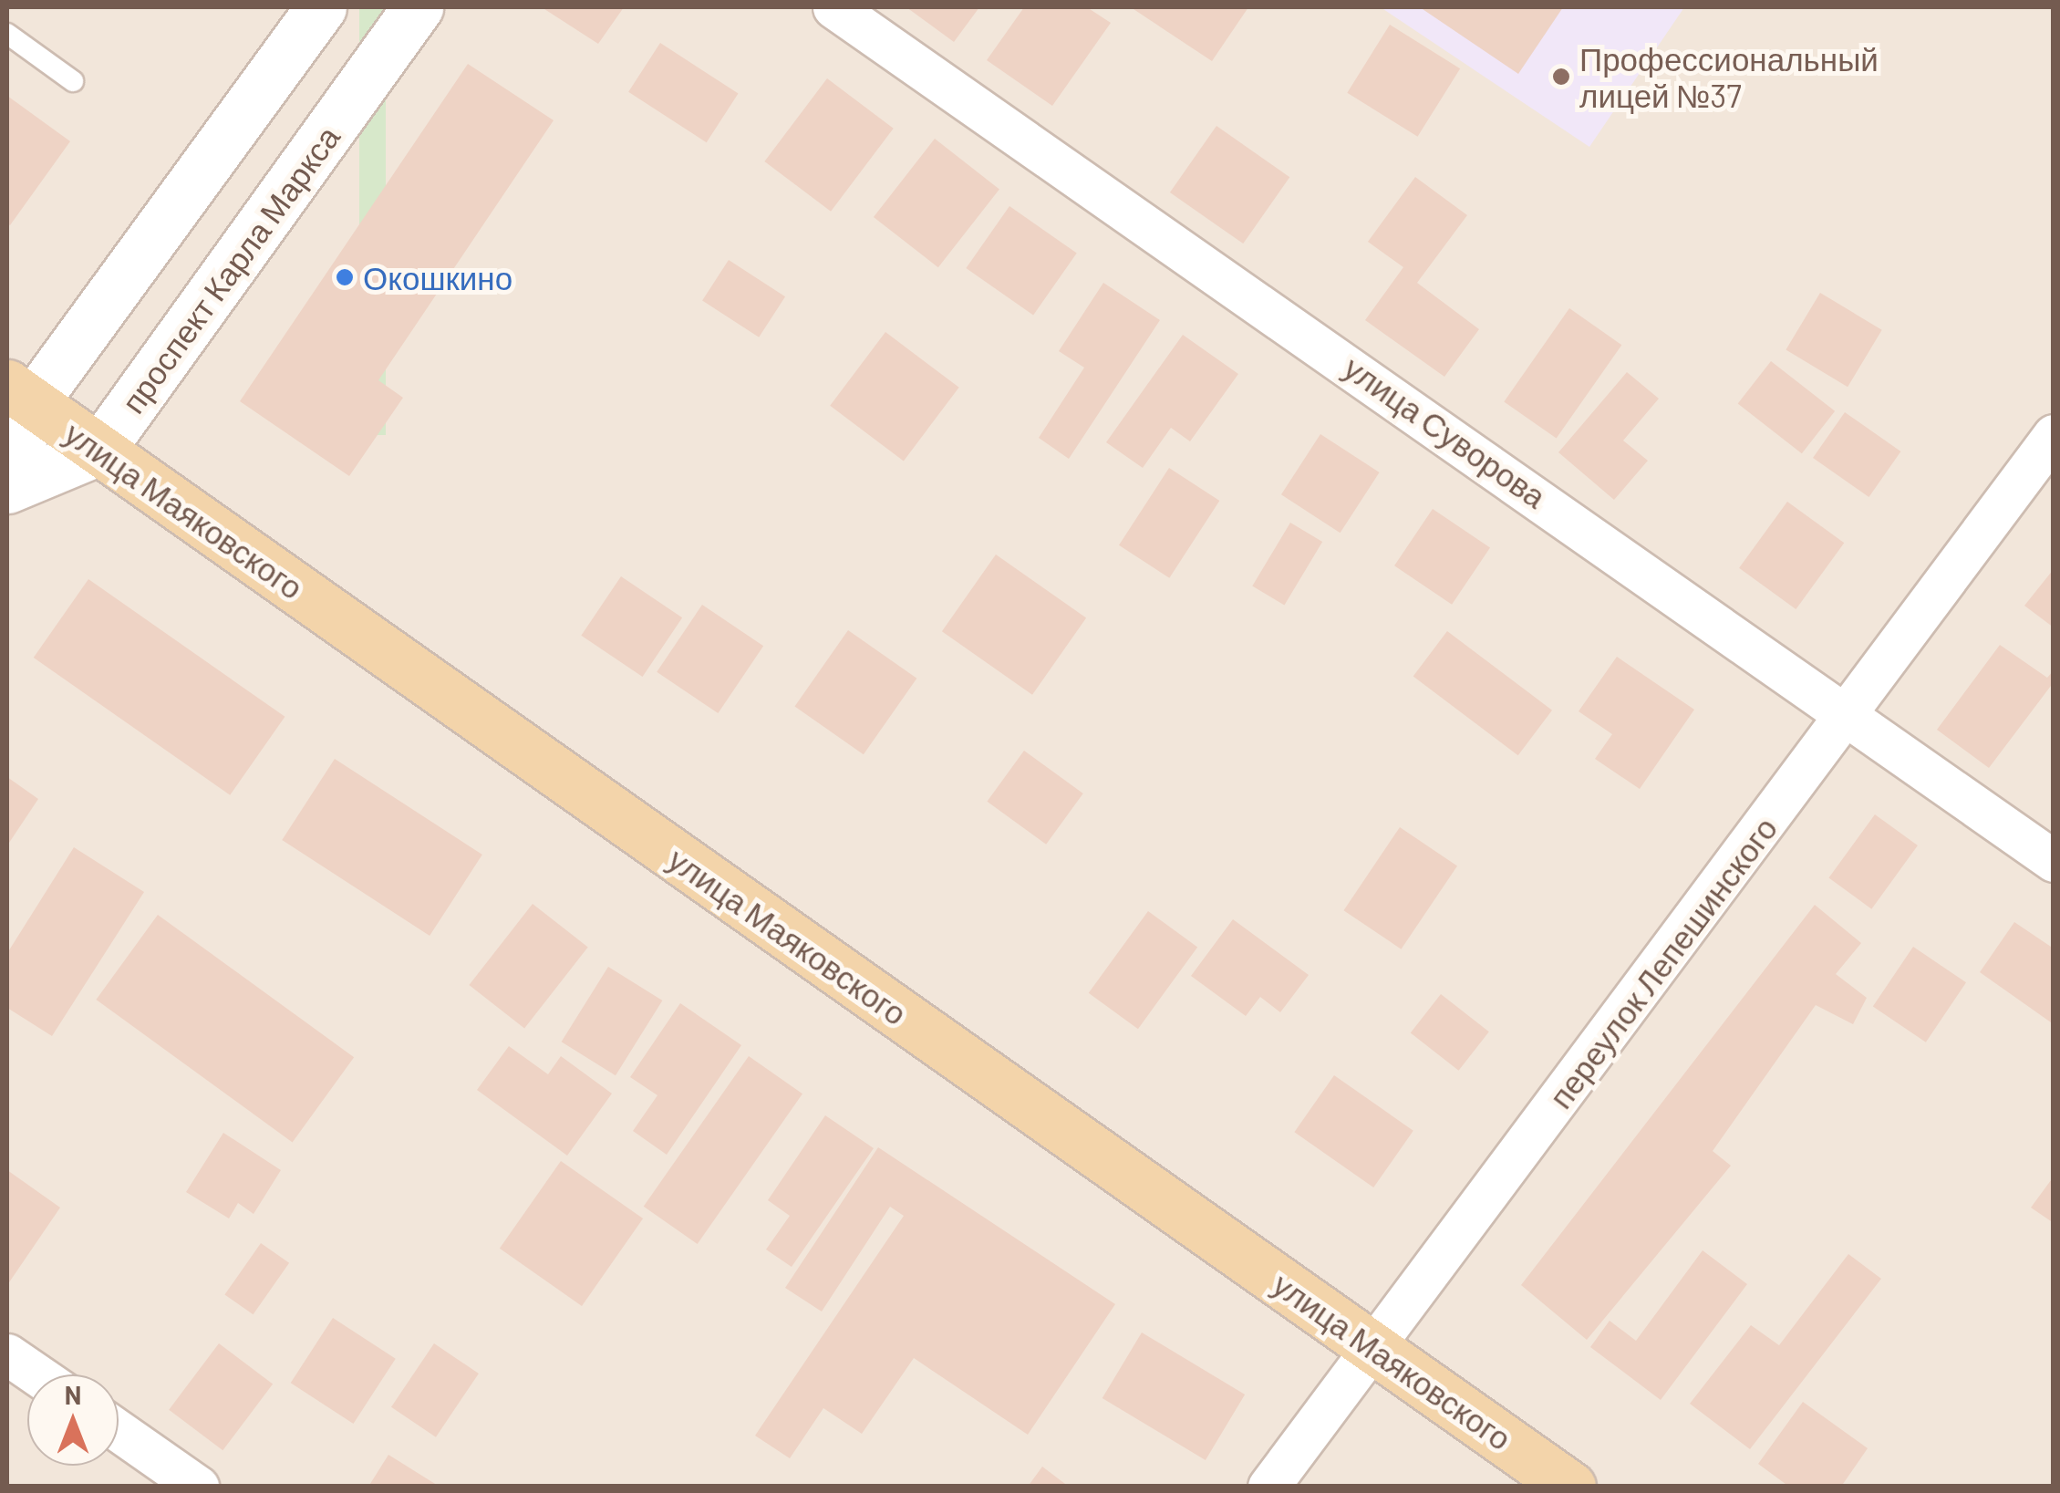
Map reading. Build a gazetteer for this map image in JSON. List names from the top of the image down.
{
  "streets": {
    "main road": ["проспект Карла Маркса", "улица Маяковского"],
    "street": ["улица Суворова", "переулок Лепешинского"]
  },
  "crossings": [
    ["проспект Карла Маркса", "улица Маяковского"],
    ["улица Суворова", "переулок Лепешинского"],
    ["улица Маяковского", "переулок Лепешинского"]
  ],
  "places": ["Профессиональный лицей №37", "Окошкино"],
  "north": "top"
}
